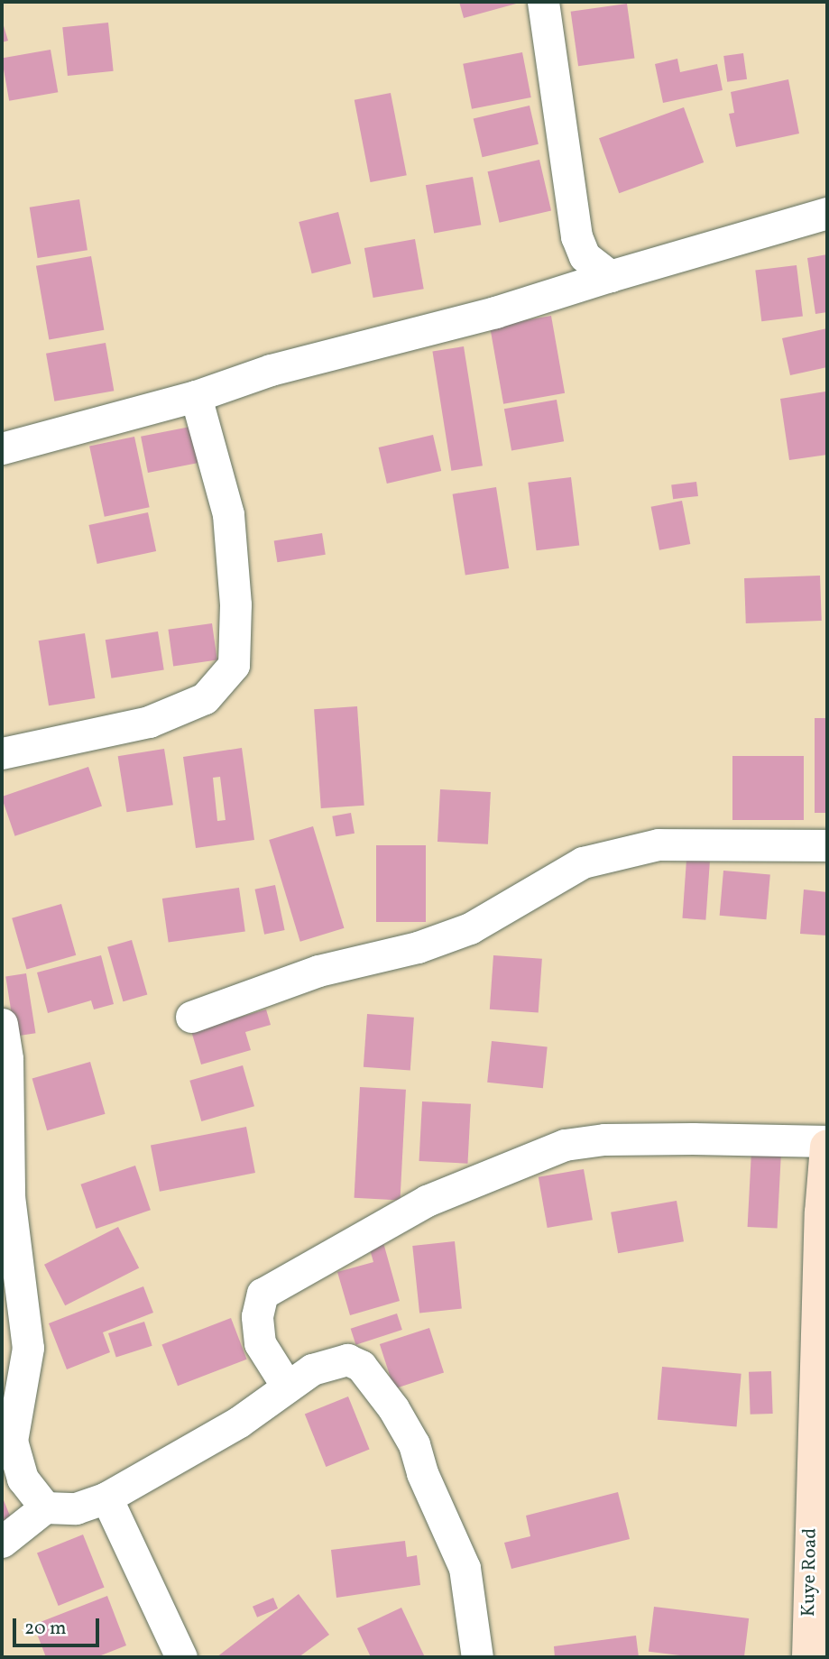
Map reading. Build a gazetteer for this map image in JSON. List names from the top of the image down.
{
  "streets": {
    "street": ["Kuye Road"]
  },
  "scale_bar": "20 m"
}
